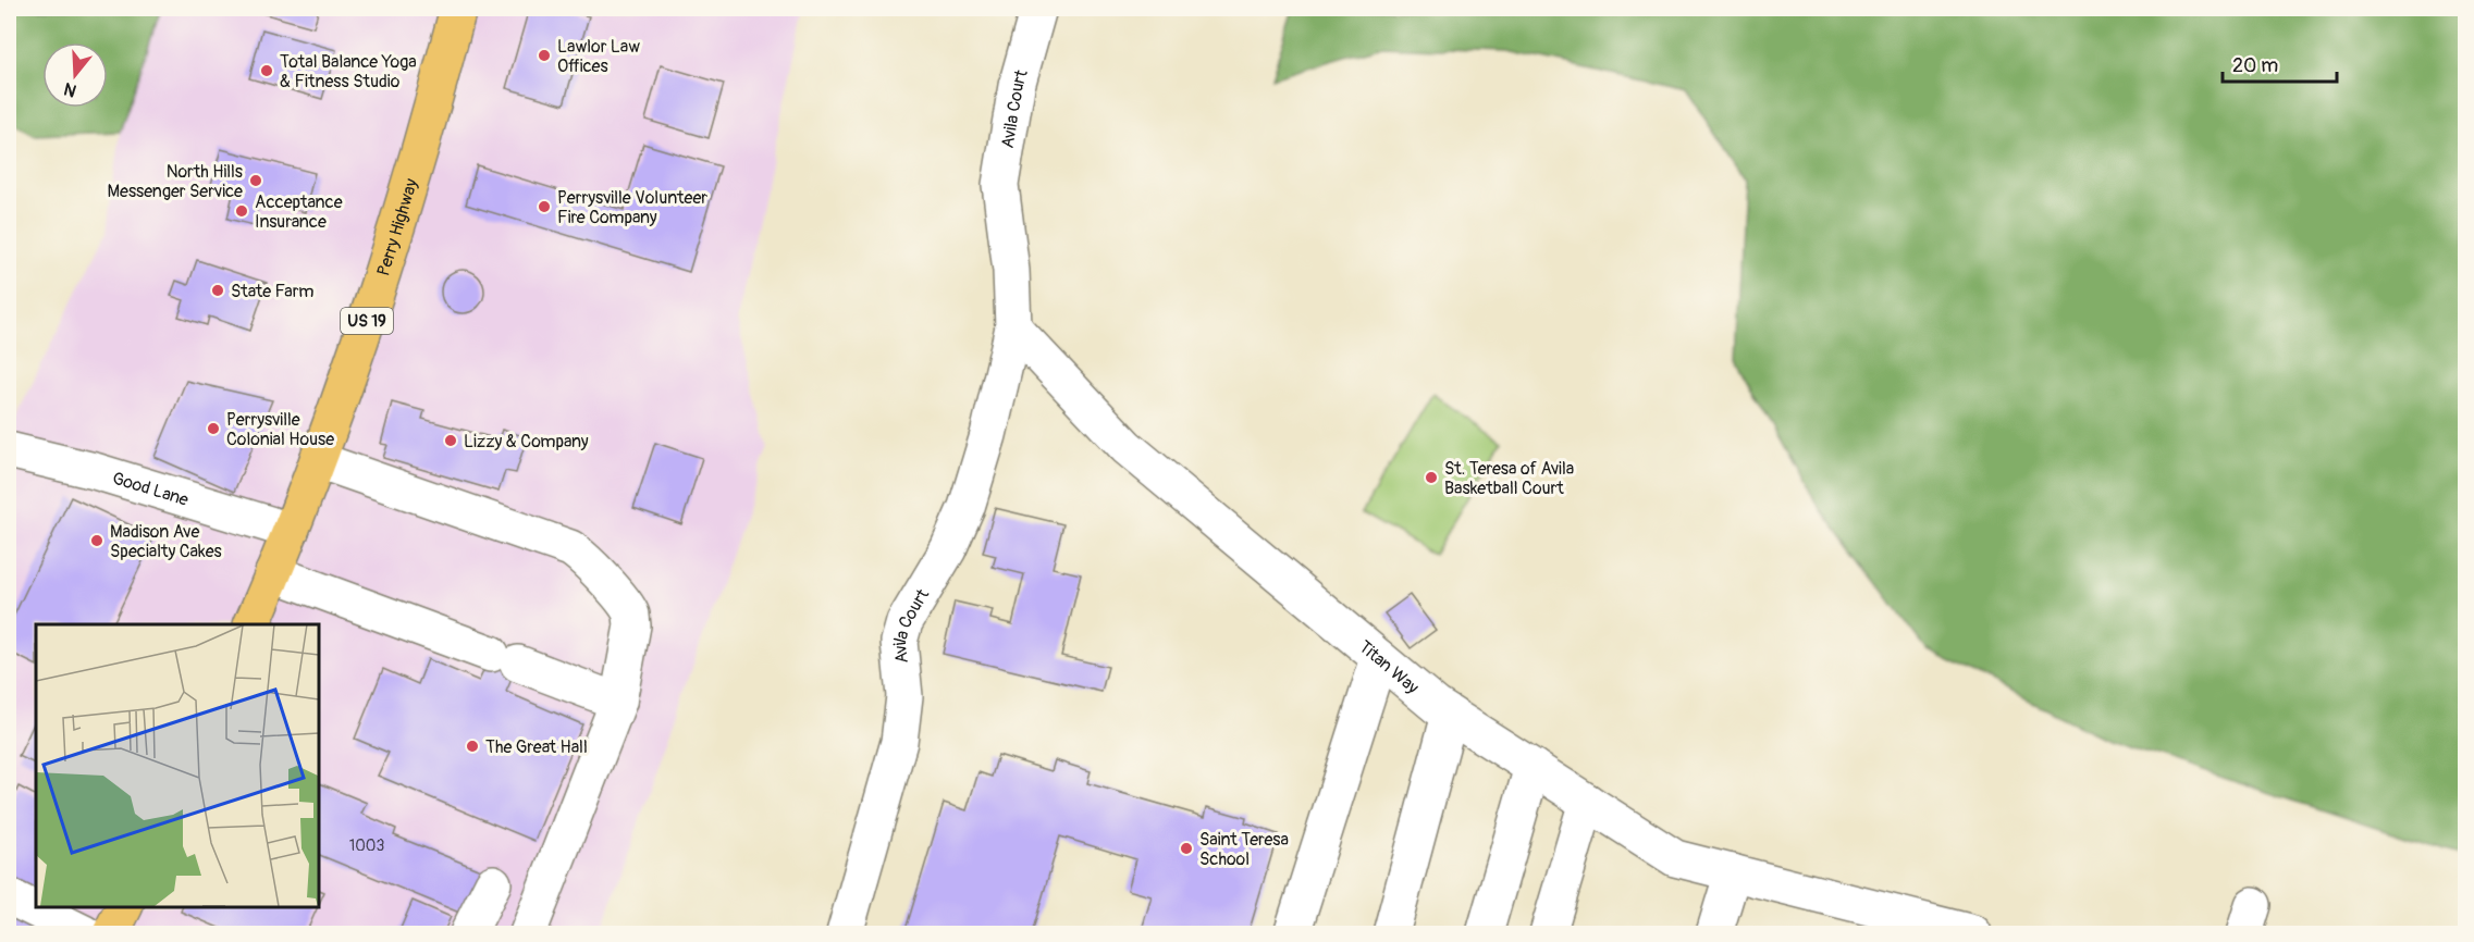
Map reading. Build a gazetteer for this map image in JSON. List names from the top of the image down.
{
  "streets": {
    "main road": ["Perry Highway", "US 19"],
    "street": ["Avila Court", "Good Lane", "Titan Way"]
  },
  "crossings": [
    ["Avila Court", "Titan Way"],
    ["Perry Highway", "Good Lane"]
  ],
  "places": [
    "Lawlor Law Offices",
    "Total Balance Yoga & Fitness Studio",
    "North Hills Messenger Service",
    "Perrysville Volunteer Fire Company",
    "Acceptance Insurance",
    "State Farm",
    "Perrysville Colonial House",
    "Lizzy & Company",
    "St. Teresa of Avila Basketball Court",
    "Madison Ave Specialty Cakes",
    "The Great Hall",
    "Saint Teresa School"
  ],
  "house_numbers": ["1003"],
  "scale_bar": "20 m",
  "north": "bottom"
}
